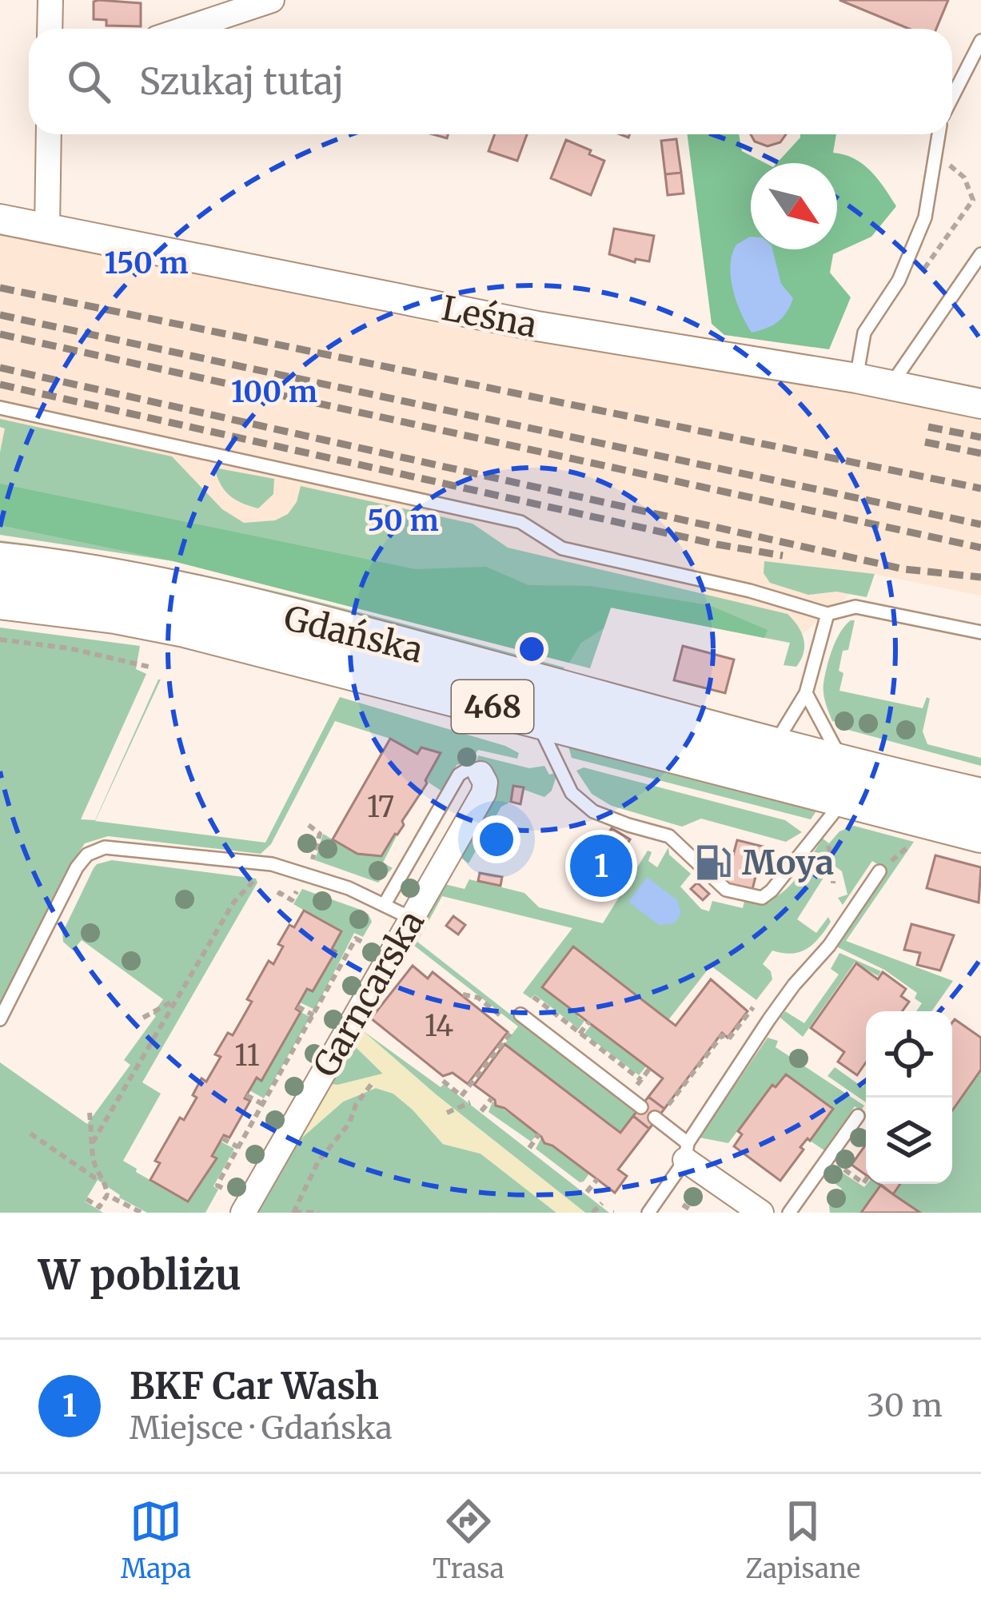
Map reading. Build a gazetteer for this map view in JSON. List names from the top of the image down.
{
  "streets": {
    "main road": ["Gdańska", "468"],
    "street": ["Leśna", "Garncarska"]
  },
  "places": {
    "fuel station": ["Moya"]
  },
  "house_numbers": ["17", "14", "11"],
  "north": "bottom right",
  "page": {
    "search": "Szukaj tutaj",
    "pins": "1",
    "heading": "W pobliżu",
    "list": [
      {
        "mark": "1",
        "name": "BKF Car Wash",
        "note": "Miejsce · Gdańska",
        "value": "30 m"
      }
    ],
    "nav": ["Mapa", "Trasa", "Zapisane"]
  },
  "rings": ["150 m", "100 m", "50 m"]
}
